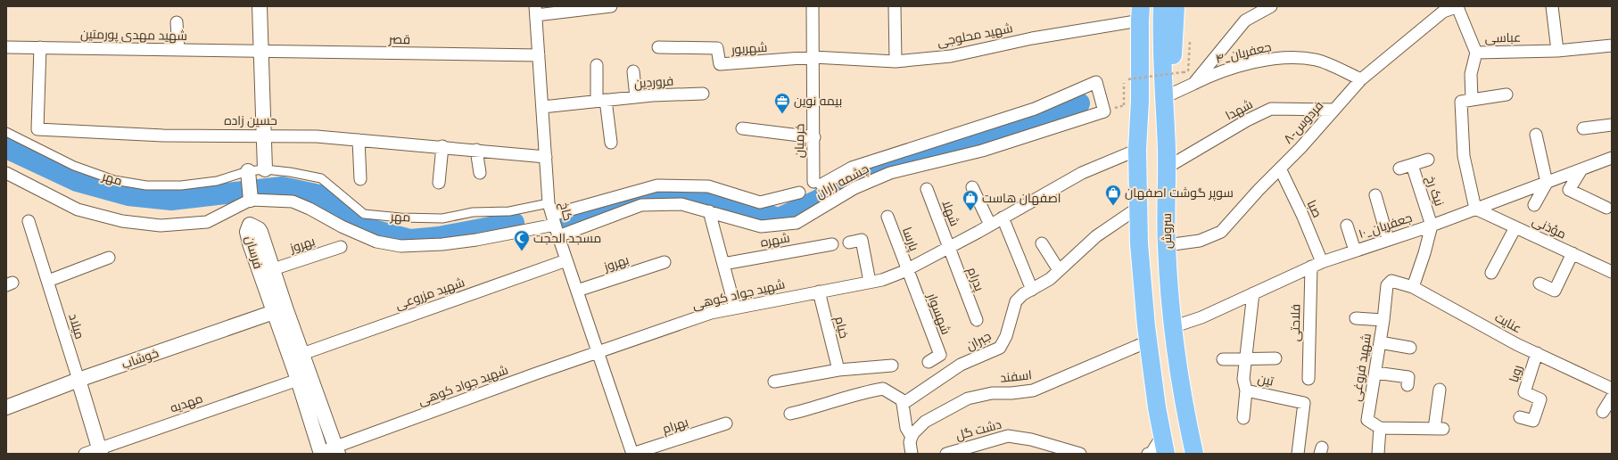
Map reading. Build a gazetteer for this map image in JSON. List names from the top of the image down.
{
  "streets": {
    "main road": ["سروش"],
    "street": [
      "شهید مهدی پورمتین",
      "شهید محلوجی",
      "عباسی",
      "قصر",
      "شهریور",
      "۴_جعفریان",
      "فروردین",
      "شهدا",
      "حسین زاده",
      "۸-فردوس",
      "خرمیان",
      "مهر",
      "چشمه راران",
      "نیک رخ",
      "صبا",
      "کاخ",
      "شهلا",
      "۱۰_جعفریان",
      "مؤذنی",
      "پارسا",
      "شهره",
      "بهروز",
      "فرسان",
      "پدرام",
      "شهید مزروعی",
      "شهید جواد کوهی",
      "شهسوار",
      "فلاحتی",
      "عنایت",
      "میلاد",
      "خیام",
      "جبران",
      "خوشاب",
      "شهید فروغی",
      "رویا",
      "اسفند",
      "تین",
      "مهدیه",
      "بهرام",
      "دشت گل"
    ]
  },
  "crossings": [
    ["شهید مهدی پورمتین", "قصر"],
    ["شهید مهدی پورمتین", "حسین زاده"],
    ["شهید محلوجی", "شهریور"],
    ["شهید محلوجی", "خرمیان"],
    ["قصر", "کاخ"],
    ["شهریور", "خرمیان"],
    ["۴_جعفریان", "۸-فردوس"],
    ["فروردین", "کاخ"],
    ["شهدا", "۸-فردوس"],
    ["شهدا", "سروش"],
    ["حسین زاده", "کاخ"],
    ["۸-فردوس", "صبا"],
    ["۸-فردوس", "سروش"],
    ["خرمیان", "چشمه راران"],
    ["مهر", "کاخ"],
    ["چشمه راران", "کاخ"],
    ["نیک رخ", "۱۰_جعفریان"],
    ["صبا", "۱۰_جعفریان"],
    ["کاخ", "بهروز"],
    ["کاخ", "شهید مزروعی"],
    ["کاخ", "شهید جواد کوهی"],
    ["کاخ", "بهرام"],
    ["شهلا", "پدرام"],
    ["شهلا", "شهید جواد کوهی"],
    ["۱۰_جعفریان", "مؤذنی"],
    ["۱۰_جعفریان", "سروش"],
    ["۱۰_جعفریان", "فلاحتی"],
    ["۱۰_جعفریان", "تین"],
    ["پارسا", "شهید جواد کوهی"],
    ["پارسا", "شهسوار"],
    ["بهروز", "فرسان"],
    ["فرسان", "شهید مزروعی"],
    ["فرسان", "شهید جواد کوهی"],
    ["فرسان", "خوشاب"],
    ["فرسان", "مهدیه"],
    ["پدرام", "شهید جواد کوهی"],
    ["شهید جواد کوهی", "شهسوار"],
    ["شهید جواد کوهی", "خیام"],
    ["عنایت", "شهید فروغی"],
    ["عنایت", "رویا"],
    ["میلاد", "خوشاب"]
  ],
  "places": {
    "office": ["بیمه نوین"],
    "shop": ["سوپر گوشت اصفهان", "اصفهان هاست"],
    "mosque": ["مسجد الحجت"]
  }
}
